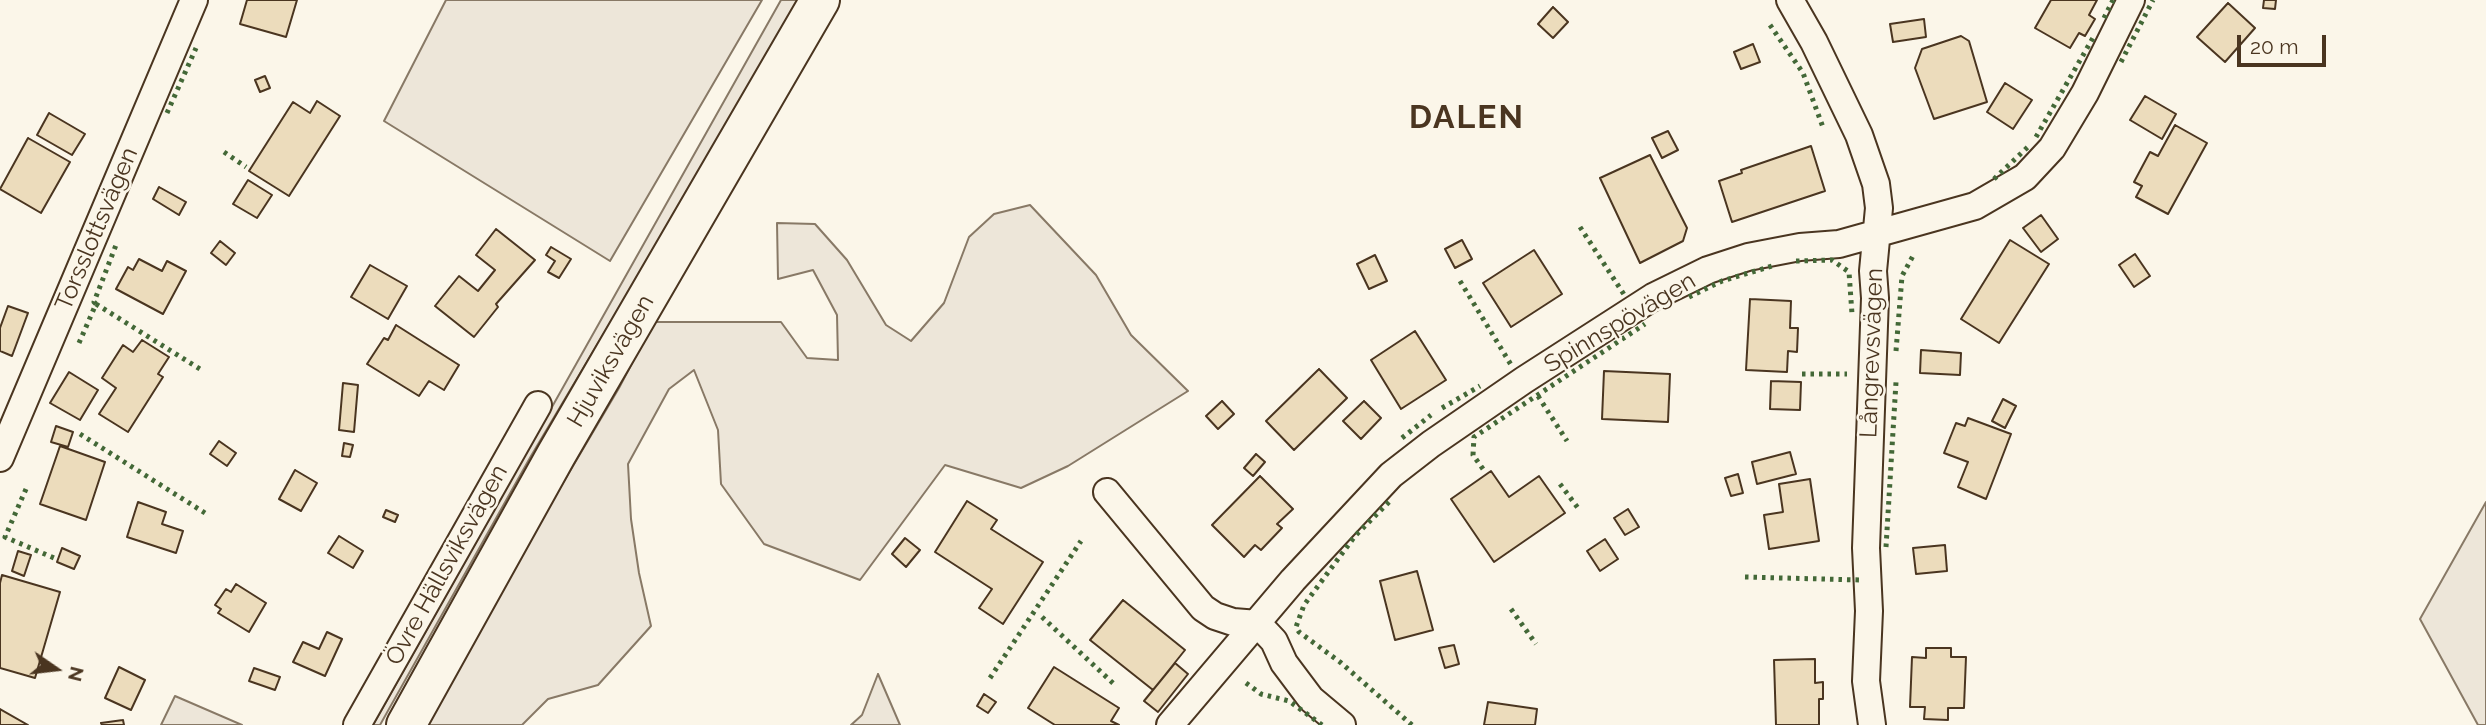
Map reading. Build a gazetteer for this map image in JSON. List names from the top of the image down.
{
  "streets": {
    "main road": ["Hjuviksvägen"],
    "street": [
      "Torsslottsvägen",
      "Spinnspövägen",
      "Långrevsvägen",
      "Övre Hällsviksvägen"
    ]
  },
  "crossings": [
    ["Spinnspövägen", "Långrevsvägen"]
  ],
  "districts": ["DALEN"],
  "scale_bar": "20 m",
  "north": "right"
}
